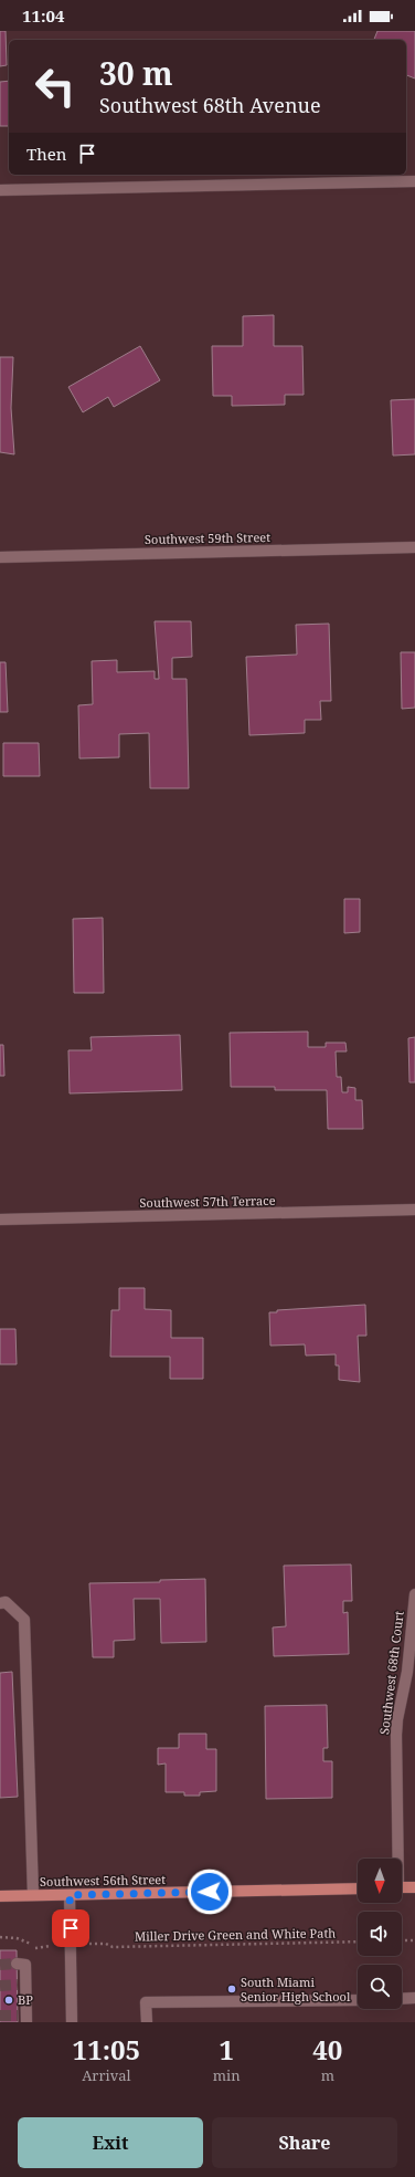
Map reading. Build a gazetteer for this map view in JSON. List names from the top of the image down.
{
  "streets": {
    "main road": ["Southwest 56th Street"],
    "street": ["Southwest 59th Street", "Southwest 57th Terrace", "Southwest 68th Court"],
    "path": ["Miller Drive Green and White Path"]
  },
  "places": ["South Miami Senior High School", "BP"],
  "north": "bottom",
  "page": {
    "status": "11:04",
    "turn": ["30 m", "Southwest 68th Avenue"],
    "then": "Then",
    "eta": [
      "11:05",
      "Arrival",
      "1",
      "min",
      "40",
      "m"
    ],
    "buttons": ["Exit", "Share"]
  }
}
